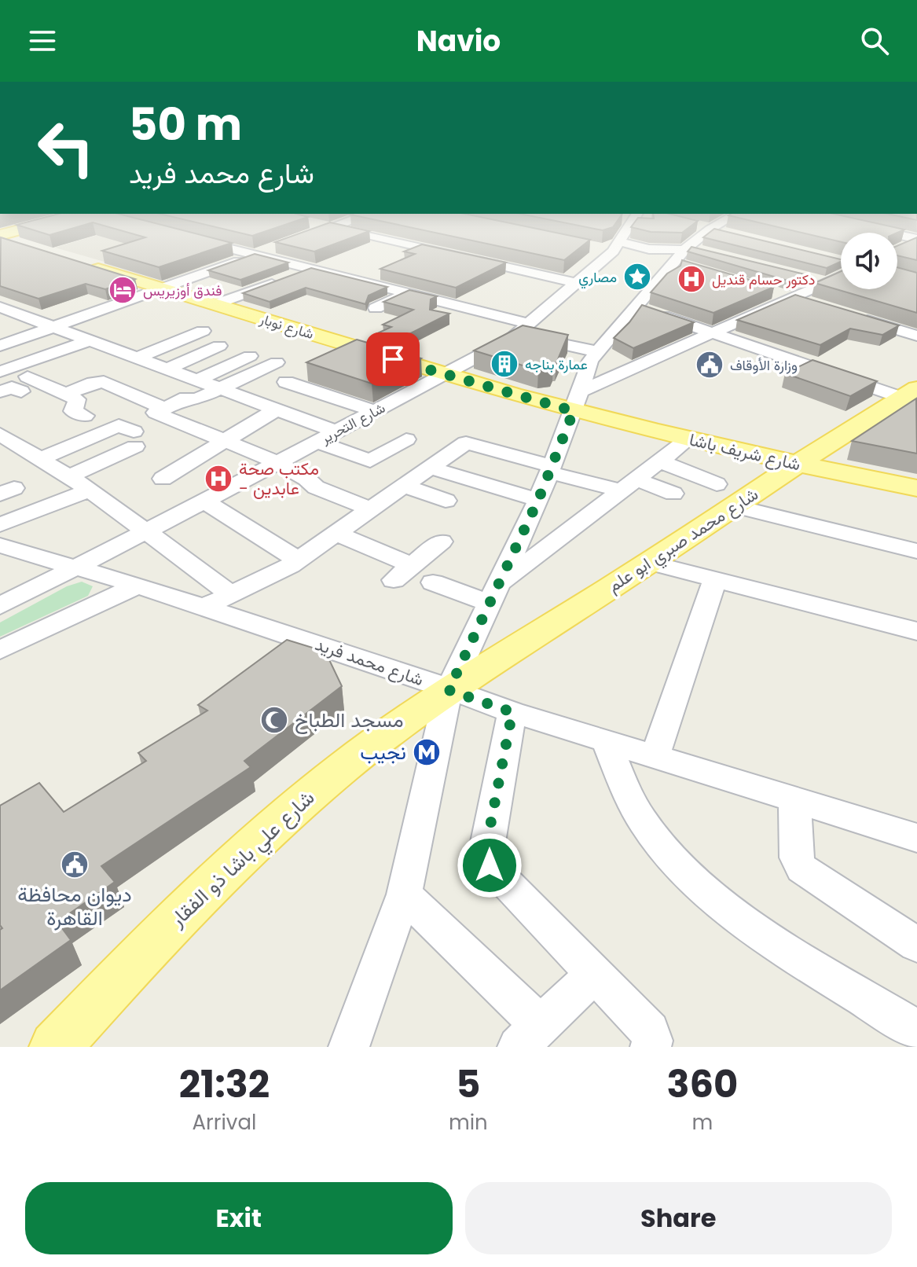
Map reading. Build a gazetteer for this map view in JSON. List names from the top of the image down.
{
  "streets": {
    "main road": [
      "شارع نوبار",
      "شارع شريف باشا",
      "شارع محمد صبري ابو علم",
      "شارع علي باشا ذو الفقار"
    ],
    "street": ["شارع التحرير", "شارع محمد فريد"]
  },
  "crossings": [
    ["شارع نوبار", "شارع التحرير"],
    ["شارع نوبار", "شارع شريف باشا"],
    ["شارع التحرير", "شارع محمد فريد"],
    ["شارع شريف باشا", "شارع محمد صبري ابو علم"],
    ["شارع محمد صبري ابو علم", "شارع محمد فريد"],
    ["شارع محمد صبري ابو علم", "شارع علي باشا ذو الفقار"],
    ["شارع محمد فريد", "شارع علي باشا ذو الفقار"]
  ],
  "places": {
    "place": ["مصاري"],
    "hospital": ["دكتور حسام قنديل", "مكتب صحة - عابدين"],
    "hotel": ["فندق أوزيريس"],
    "building": ["عمارة بناجه"],
    "public building": ["وزارة الأوقاف", "ديوان محافظة القاهرة"],
    "mosque": ["مسجد الطباخ"],
    "metro station": ["نجيب"]
  },
  "page": {
    "header": "Navio",
    "turn": ["50 m", "شارع محمد فريد"],
    "eta": [
      "21:32",
      "Arrival",
      "5",
      "min",
      "360",
      "m"
    ],
    "buttons": ["Exit", "Share"]
  }
}
